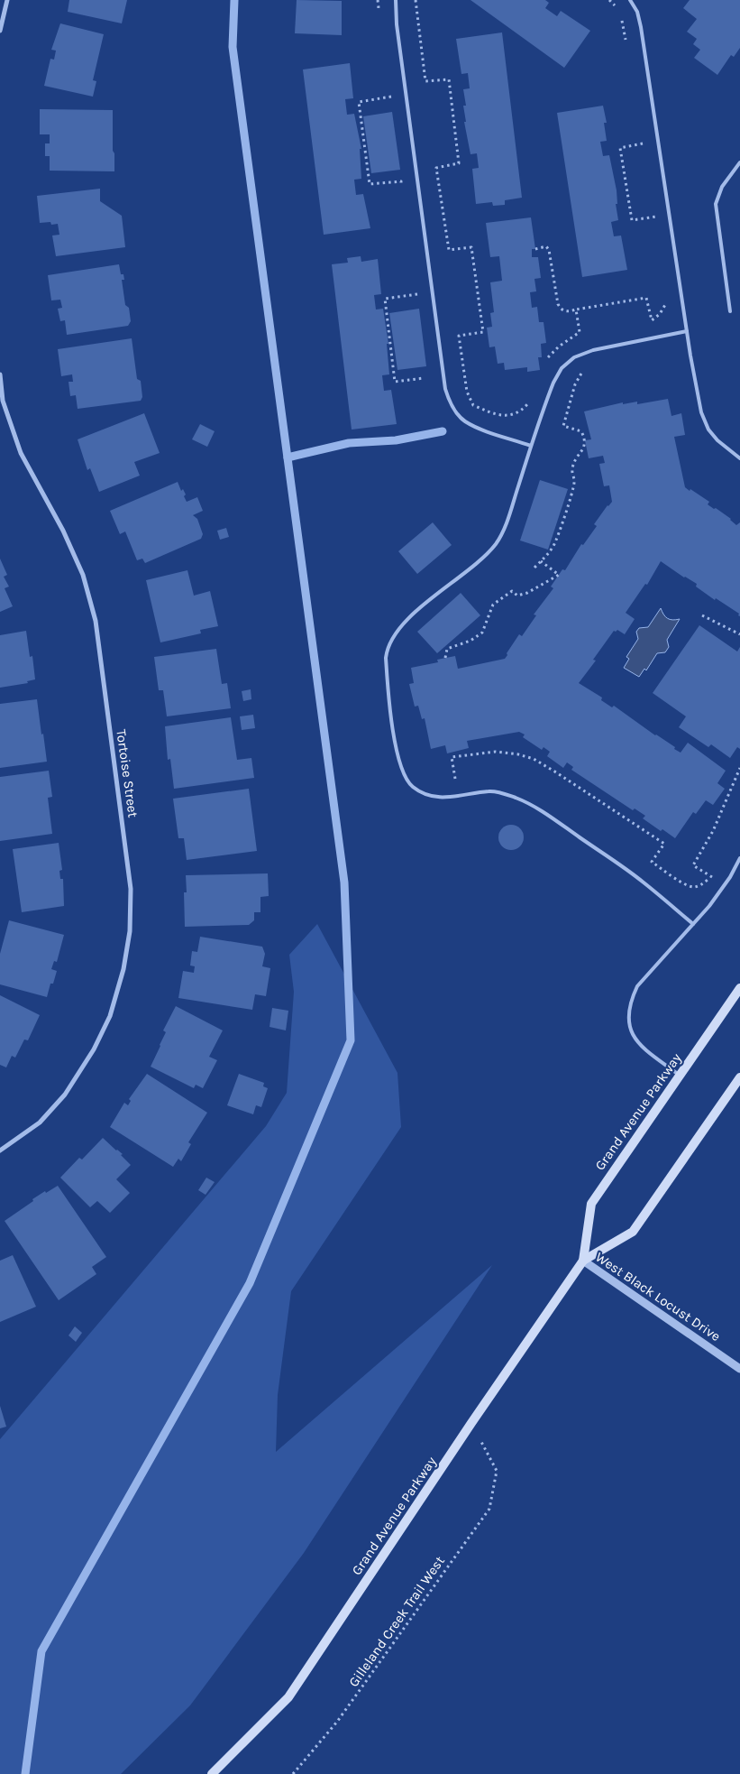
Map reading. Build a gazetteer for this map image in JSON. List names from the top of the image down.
{
  "streets": {
    "main road": ["Grand Avenue Parkway"],
    "street": ["Tortoise Street", "West Black Locust Drive"],
    "path": ["Gilleland Creek Trail West"]
  },
  "crossings": [
    ["Grand Avenue Parkway", "West Black Locust Drive"],
    ["Grand Avenue Parkway", "Gilleland Creek Trail West"]
  ]
}
